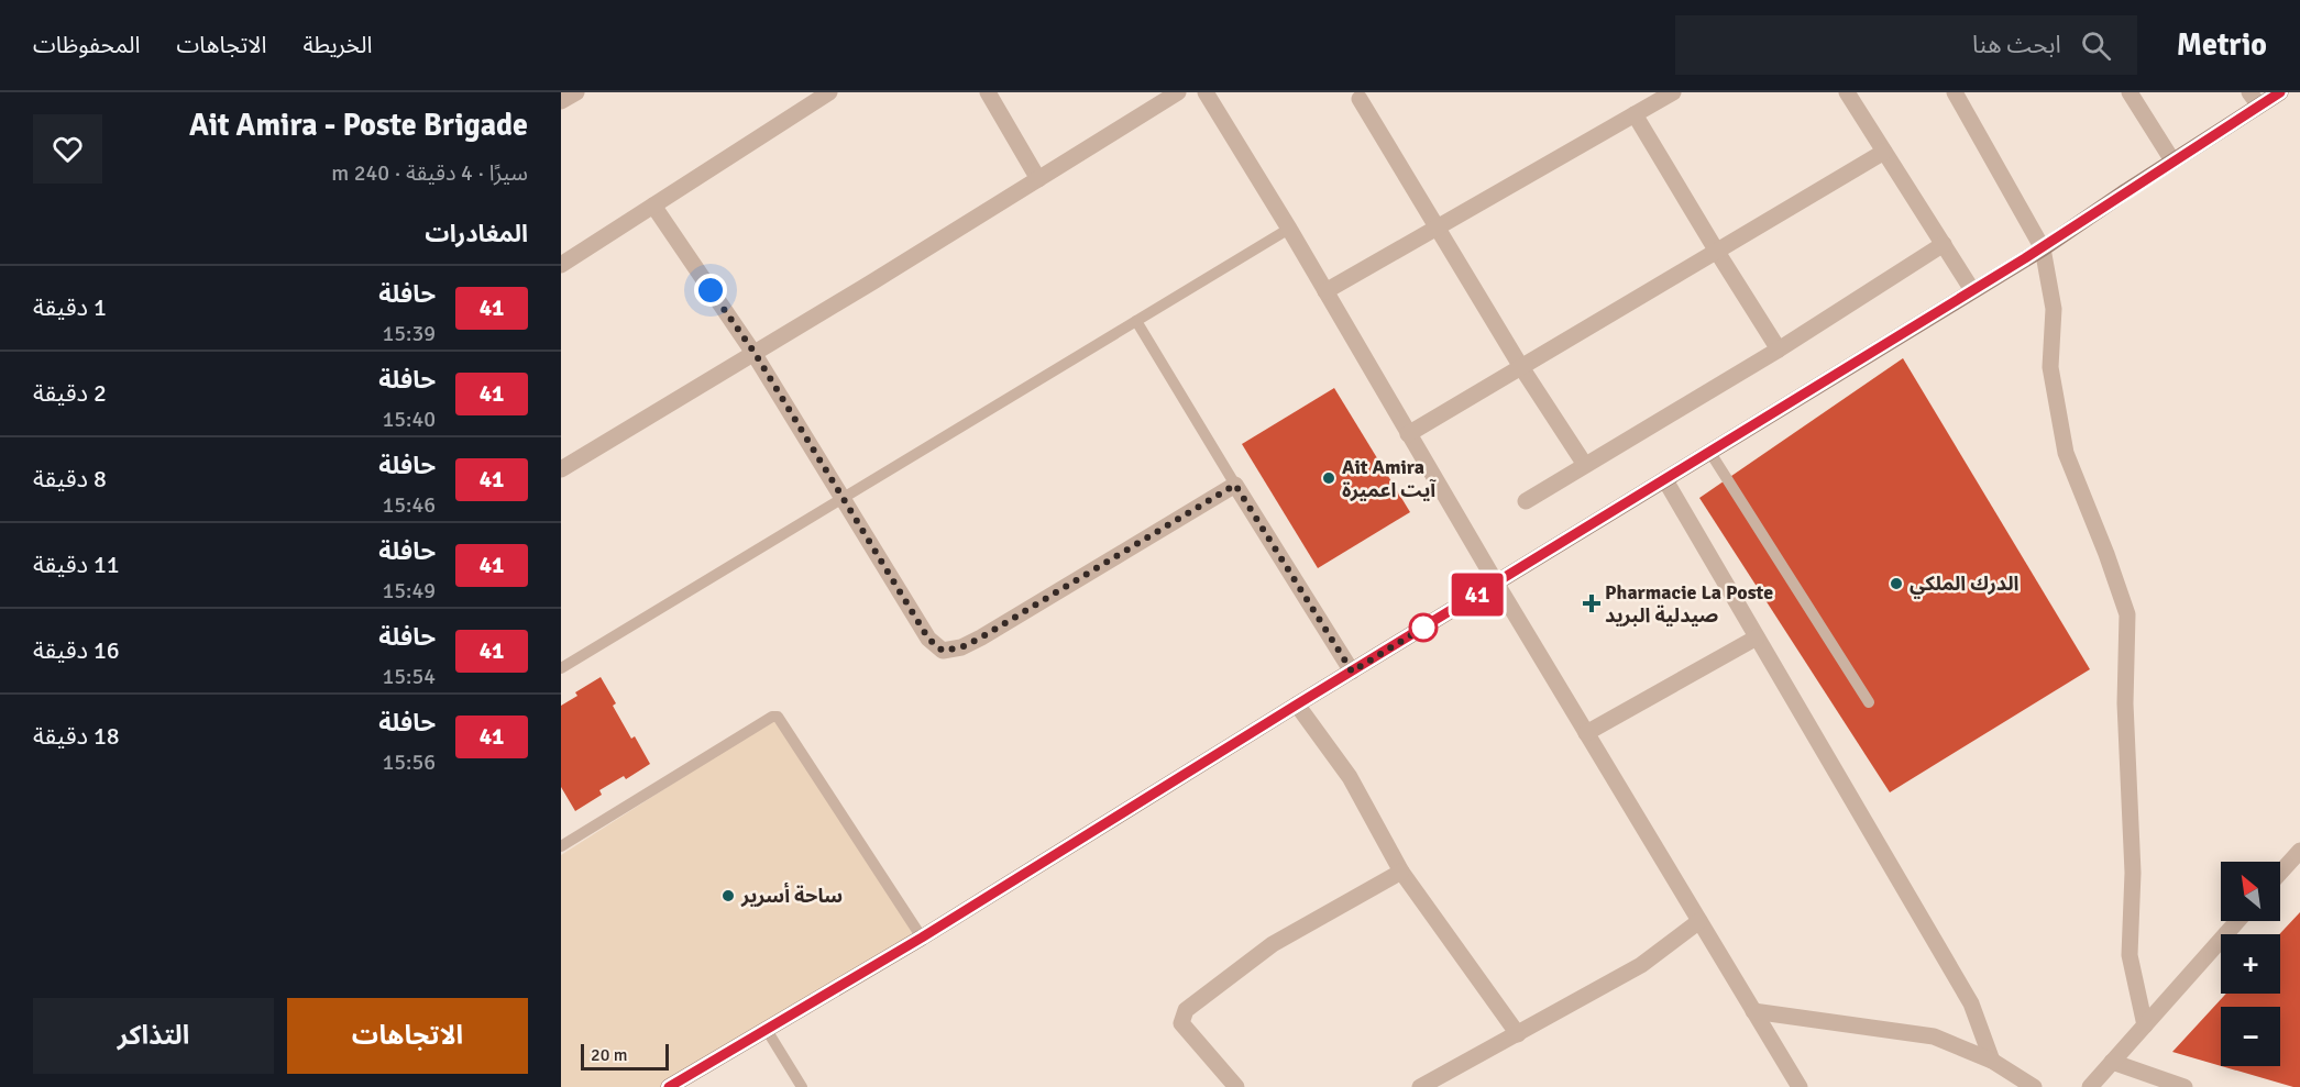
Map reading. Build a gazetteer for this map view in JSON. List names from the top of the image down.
{
  "places": {
    "other": ["Ait Amira آيت اعميرة", "الدرك الملكي", "ساحة أسرير"],
    "health": ["Pharmacie La Poste صيدلية البريد"]
  },
  "lines": ["bus line 41"],
  "scale_bar": "20 m",
  "north": "top left",
  "page": {
    "header": "Metrio",
    "search": "ابحث هنا",
    "nav": ["الخريطة", "الاتجاهات", "المحفوظات"],
    "on_map": "41",
    "heading": [
      ["Ait Amira - Poste Brigade", "سيرًا · 4 دقيقة · 240 m"],
      "المغادرات"
    ],
    "list": [
      {
        "mark": "41",
        "name": "حافلة",
        "note": "15:39",
        "value": "1 دقيقة"
      },
      {
        "mark": "41",
        "name": "حافلة",
        "note": "15:40",
        "value": "2 دقيقة"
      },
      {
        "mark": "41",
        "name": "حافلة",
        "note": "15:46",
        "value": "8 دقيقة"
      },
      {
        "mark": "41",
        "name": "حافلة",
        "note": "15:49",
        "value": "11 دقيقة"
      },
      {
        "mark": "41",
        "name": "حافلة",
        "note": "15:54",
        "value": "16 دقيقة"
      },
      {
        "mark": "41",
        "name": "حافلة",
        "note": "15:56",
        "value": "18 دقيقة"
      }
    ],
    "map_buttons": ["+", "−"],
    "buttons": ["الاتجاهات", "التذاكر"],
    "scale": "20 m"
  }
}
